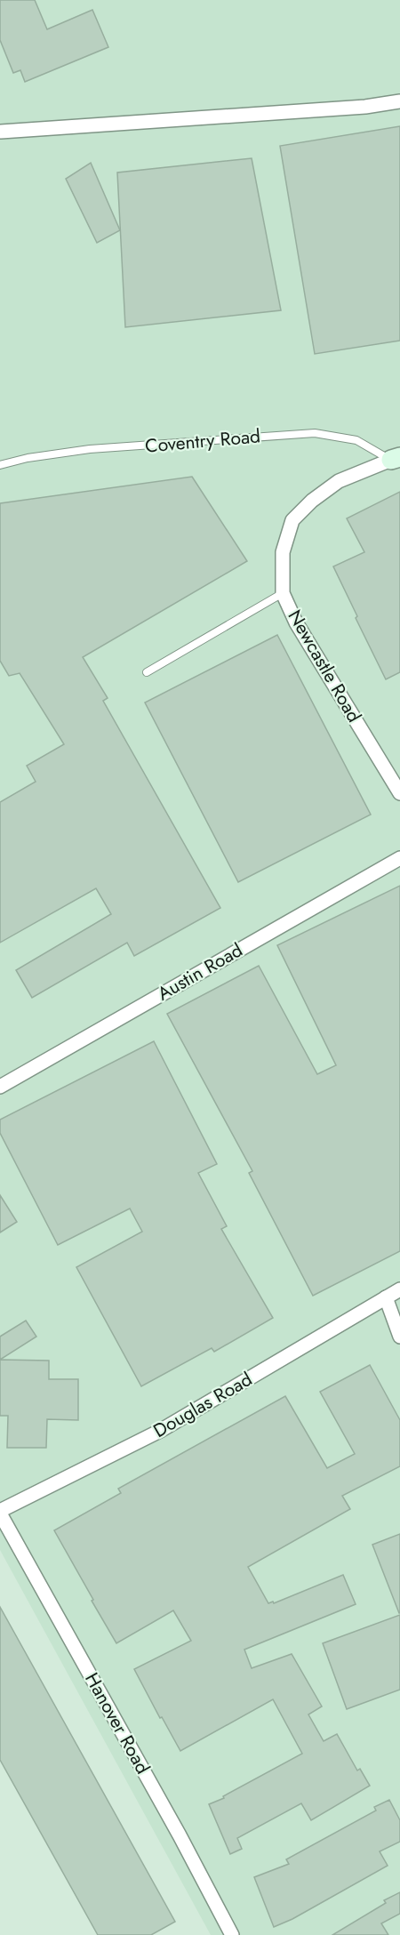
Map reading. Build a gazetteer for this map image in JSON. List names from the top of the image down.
{
  "streets": {
    "street": [
      "Newcastle Road",
      "Austin Road",
      "Douglas Road",
      "Hanover Road"
    ],
    "lane": ["Coventry Road"]
  },
  "crossings": [
    ["Coventry Road", "Newcastle Road"],
    ["Douglas Road", "Hanover Road"]
  ]
}
